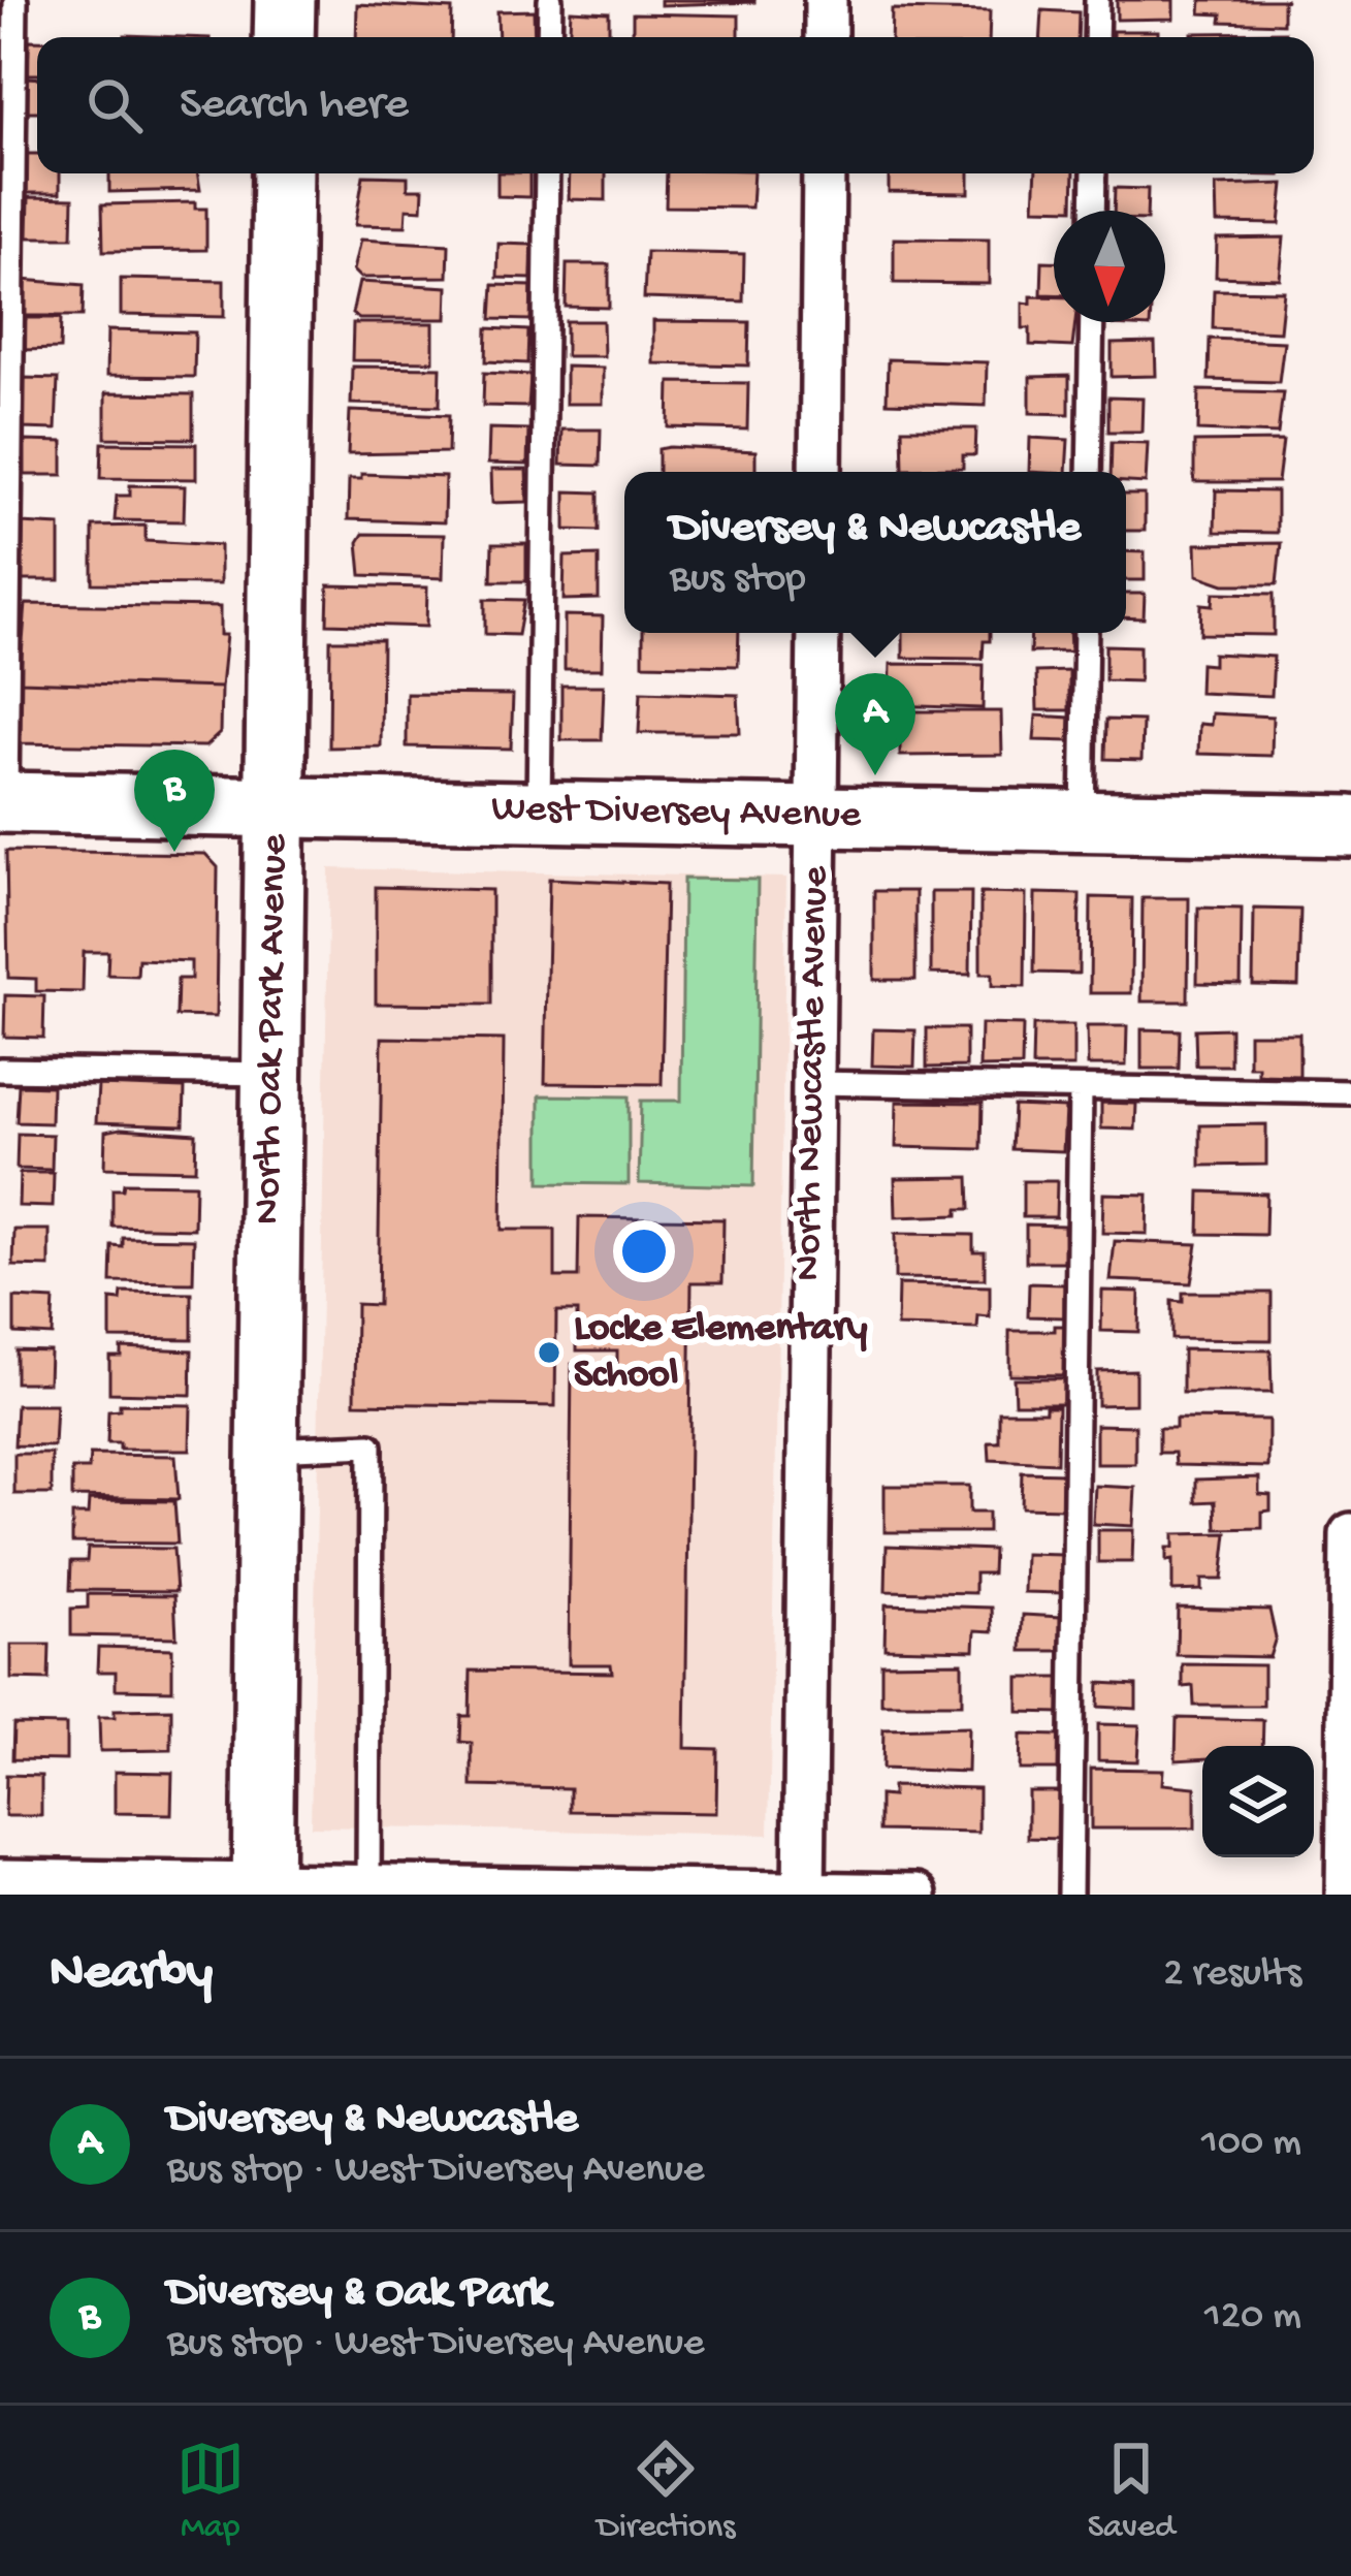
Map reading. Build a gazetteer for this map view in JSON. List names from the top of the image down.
{
  "streets": {
    "street": ["West Diversey Avenue", "North Oak Park Avenue", "North Newcastle Avenue"]
  },
  "crossings": [
    ["West Diversey Avenue", "North Oak Park Avenue"],
    ["West Diversey Avenue", "North Newcastle Avenue"]
  ],
  "places": ["Locke Elementary School"],
  "north": "bottom",
  "page": {
    "search": "Search here",
    "popup": ["Diversey & Newcastle", "Bus stop"],
    "pins": ["A", "B"],
    "heading": ["Nearby", "2 results"],
    "list": [
      {
        "mark": "A",
        "name": "Diversey & Newcastle",
        "note": "Bus stop · West Diversey Avenue",
        "value": "100 m"
      },
      {
        "mark": "B",
        "name": "Diversey & Oak Park",
        "note": "Bus stop · West Diversey Avenue",
        "value": "120 m"
      }
    ],
    "nav": ["Map", "Directions", "Saved"]
  }
}
